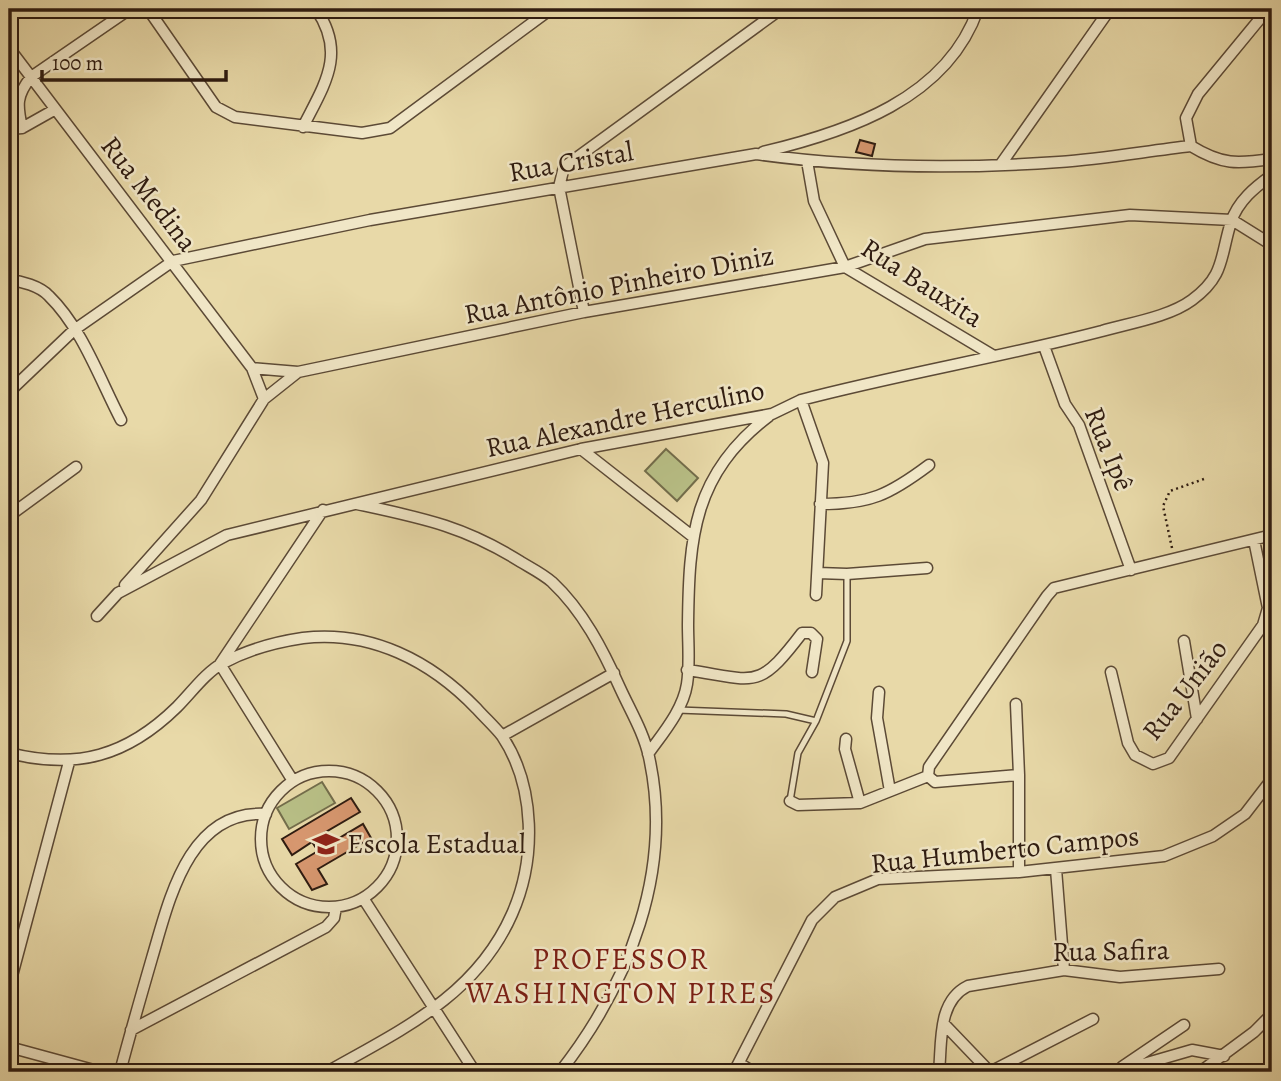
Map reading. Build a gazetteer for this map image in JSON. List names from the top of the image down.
{
  "streets": {
    "street": [
      "Rua Cristal",
      "Rua Medina",
      "Rua Bauxita",
      "Rua Antônio Pinheiro Diniz",
      "Rua Alexandre Herculino",
      "Rua Ipê",
      "Rua União",
      "Rua Humberto Campos",
      "Rua Safira"
    ]
  },
  "crossings": [
    ["Rua Cristal", "Rua Medina"],
    ["Rua Cristal", "Rua Bauxita"],
    ["Rua Medina", "Rua Antônio Pinheiro Diniz"],
    ["Rua Bauxita", "Rua Antônio Pinheiro Diniz"],
    ["Rua Bauxita", "Rua Alexandre Herculino"],
    ["Rua Antônio Pinheiro Diniz", "Rua Alexandre Herculino"],
    ["Rua Alexandre Herculino", "Rua Ipê"]
  ],
  "districts": ["PROFESSOR WASHINGTON PIRES"],
  "places": {
    "school or university": ["Escola Estadual"]
  },
  "scale_bar": "100 m"
}
